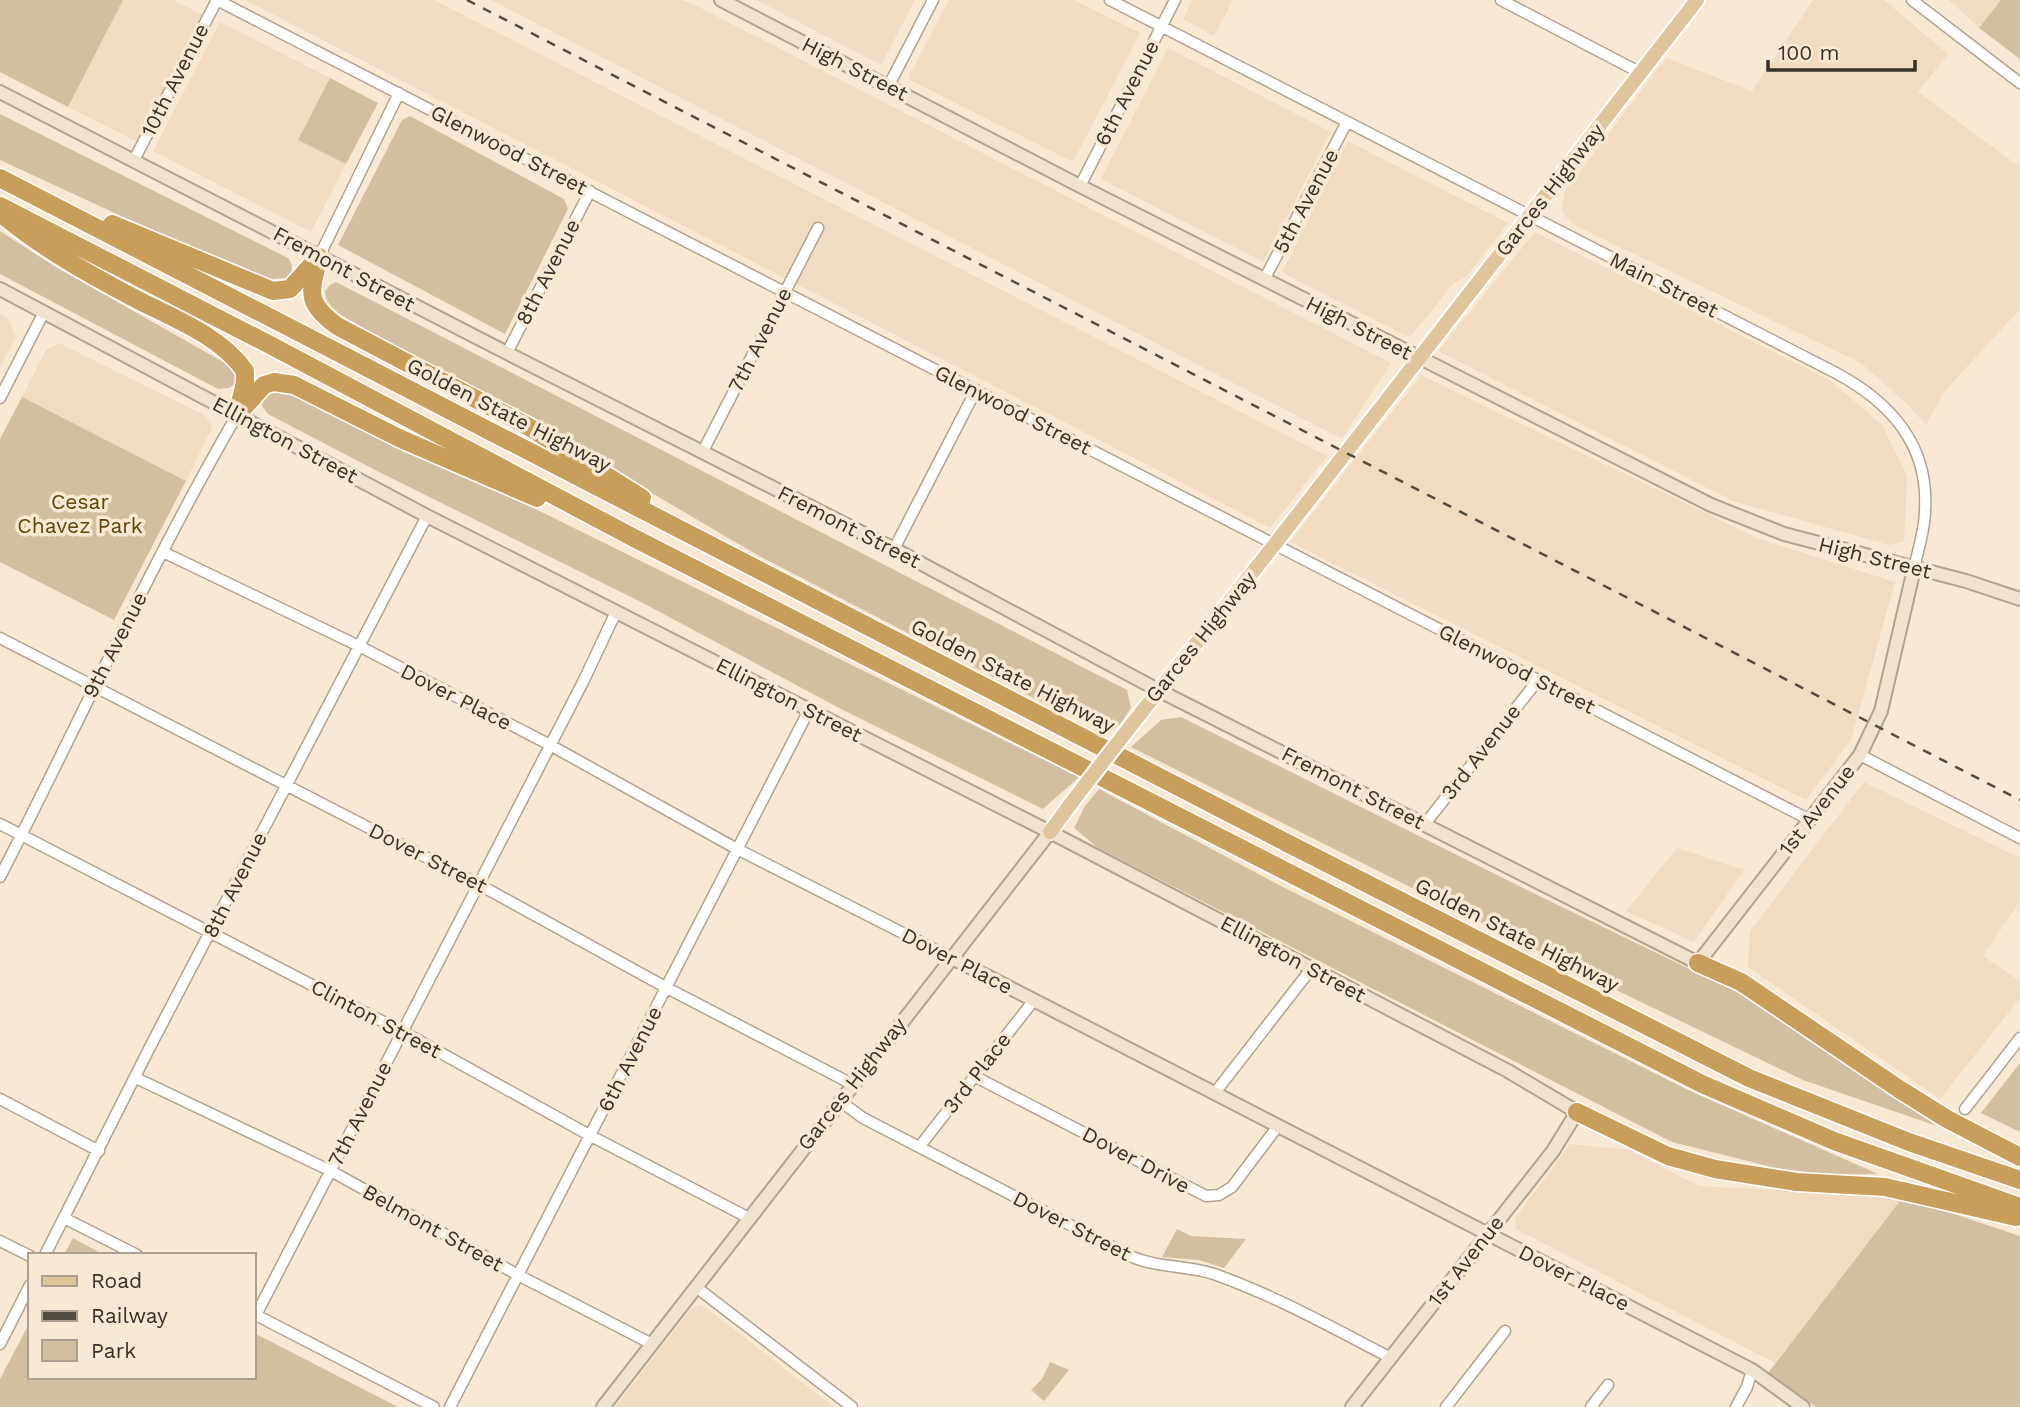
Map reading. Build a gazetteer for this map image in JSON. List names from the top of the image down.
{
  "streets": {
    "highway": ["Golden State Highway"],
    "main road": ["Garces Highway"],
    "street": [
      "High Street",
      "10th Avenue",
      "6th Avenue",
      "Glenwood Street",
      "5th Avenue",
      "Fremont Street",
      "8th Avenue",
      "Main Street",
      "7th Avenue",
      "Ellington Street",
      "9th Avenue",
      "Dover Place",
      "3rd Avenue",
      "1st Avenue",
      "Dover Street",
      "Clinton Street",
      "3rd Place",
      "Dover Drive",
      "Belmont Street"
    ]
  },
  "crossings": [
    ["High Street", "6th Avenue"],
    ["High Street", "Garces Highway"],
    ["High Street", "5th Avenue"],
    ["High Street", "Main Street"],
    ["10th Avenue", "Glenwood Street"],
    ["10th Avenue", "Fremont Street"],
    ["6th Avenue", "Main Street"],
    ["6th Avenue", "Ellington Street"],
    ["6th Avenue", "Dover Place"],
    ["6th Avenue", "Dover Street"],
    ["6th Avenue", "Clinton Street"],
    ["6th Avenue", "Belmont Street"],
    ["Glenwood Street", "Garces Highway"],
    ["Glenwood Street", "8th Avenue"],
    ["Glenwood Street", "7th Avenue"],
    ["Glenwood Street", "3rd Avenue"],
    ["Glenwood Street", "1st Avenue"],
    ["Garces Highway", "Fremont Street"],
    ["Garces Highway", "Main Street"],
    ["Garces Highway", "Ellington Street"],
    ["Garces Highway", "Dover Place"],
    ["Garces Highway", "Dover Street"],
    ["Garces Highway", "Clinton Street"],
    ["Garces Highway", "Belmont Street"],
    ["5th Avenue", "Main Street"],
    ["Fremont Street", "8th Avenue"],
    ["Fremont Street", "7th Avenue"],
    ["Fremont Street", "3rd Avenue"],
    ["Fremont Street", "1st Avenue"],
    ["8th Avenue", "Ellington Street"],
    ["8th Avenue", "Dover Place"],
    ["8th Avenue", "Dover Street"],
    ["8th Avenue", "Clinton Street"],
    ["8th Avenue", "Belmont Street"],
    ["Main Street", "1st Avenue"],
    ["7th Avenue", "Ellington Street"],
    ["7th Avenue", "Dover Place"],
    ["7th Avenue", "Dover Street"],
    ["7th Avenue", "Clinton Street"],
    ["7th Avenue", "Belmont Street"],
    ["Ellington Street", "9th Avenue"],
    ["Ellington Street", "1st Avenue"],
    ["9th Avenue", "Dover Place"],
    ["9th Avenue", "Dover Street"],
    ["9th Avenue", "Clinton Street"],
    ["Dover Place", "1st Avenue"],
    ["Dover Place", "3rd Place"],
    ["Dover Place", "Dover Drive"],
    ["1st Avenue", "Dover Street"],
    ["Dover Street", "3rd Place"],
    ["3rd Place", "Dover Drive"]
  ],
  "parks": ["Cesar Chavez Park"],
  "legend": ["Road", "Railway", "Park"],
  "scale_bar": "100 m"
}
